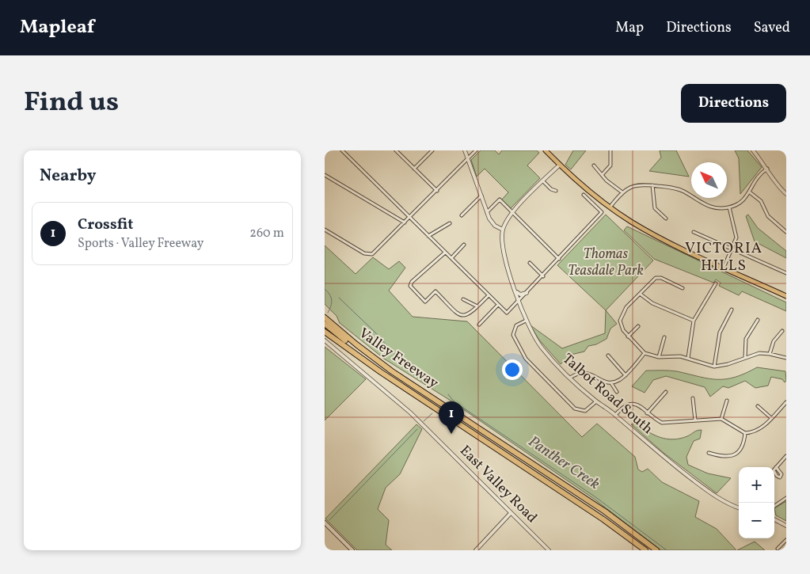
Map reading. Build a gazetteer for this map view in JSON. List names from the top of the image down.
{
  "streets": {
    "highway": ["Valley Freeway"],
    "street": ["Talbot Road South", "East Valley Road"]
  },
  "districts": ["VICTORIA HILLS"],
  "water": ["Panther Creek"],
  "parks": ["Thomas Teasdale Park"],
  "north": "top left",
  "page": {
    "header": "Mapleaf",
    "nav": ["Map", "Directions", "Saved"],
    "title": "Find us",
    "buttons": "Directions",
    "heading": "Nearby",
    "list": [
      {
        "mark": "1",
        "name": "Crossfit",
        "note": "Sports · Valley Freeway",
        "value": "260 m"
      }
    ],
    "pins": "1",
    "map_buttons": ["+", "−"]
  }
}
